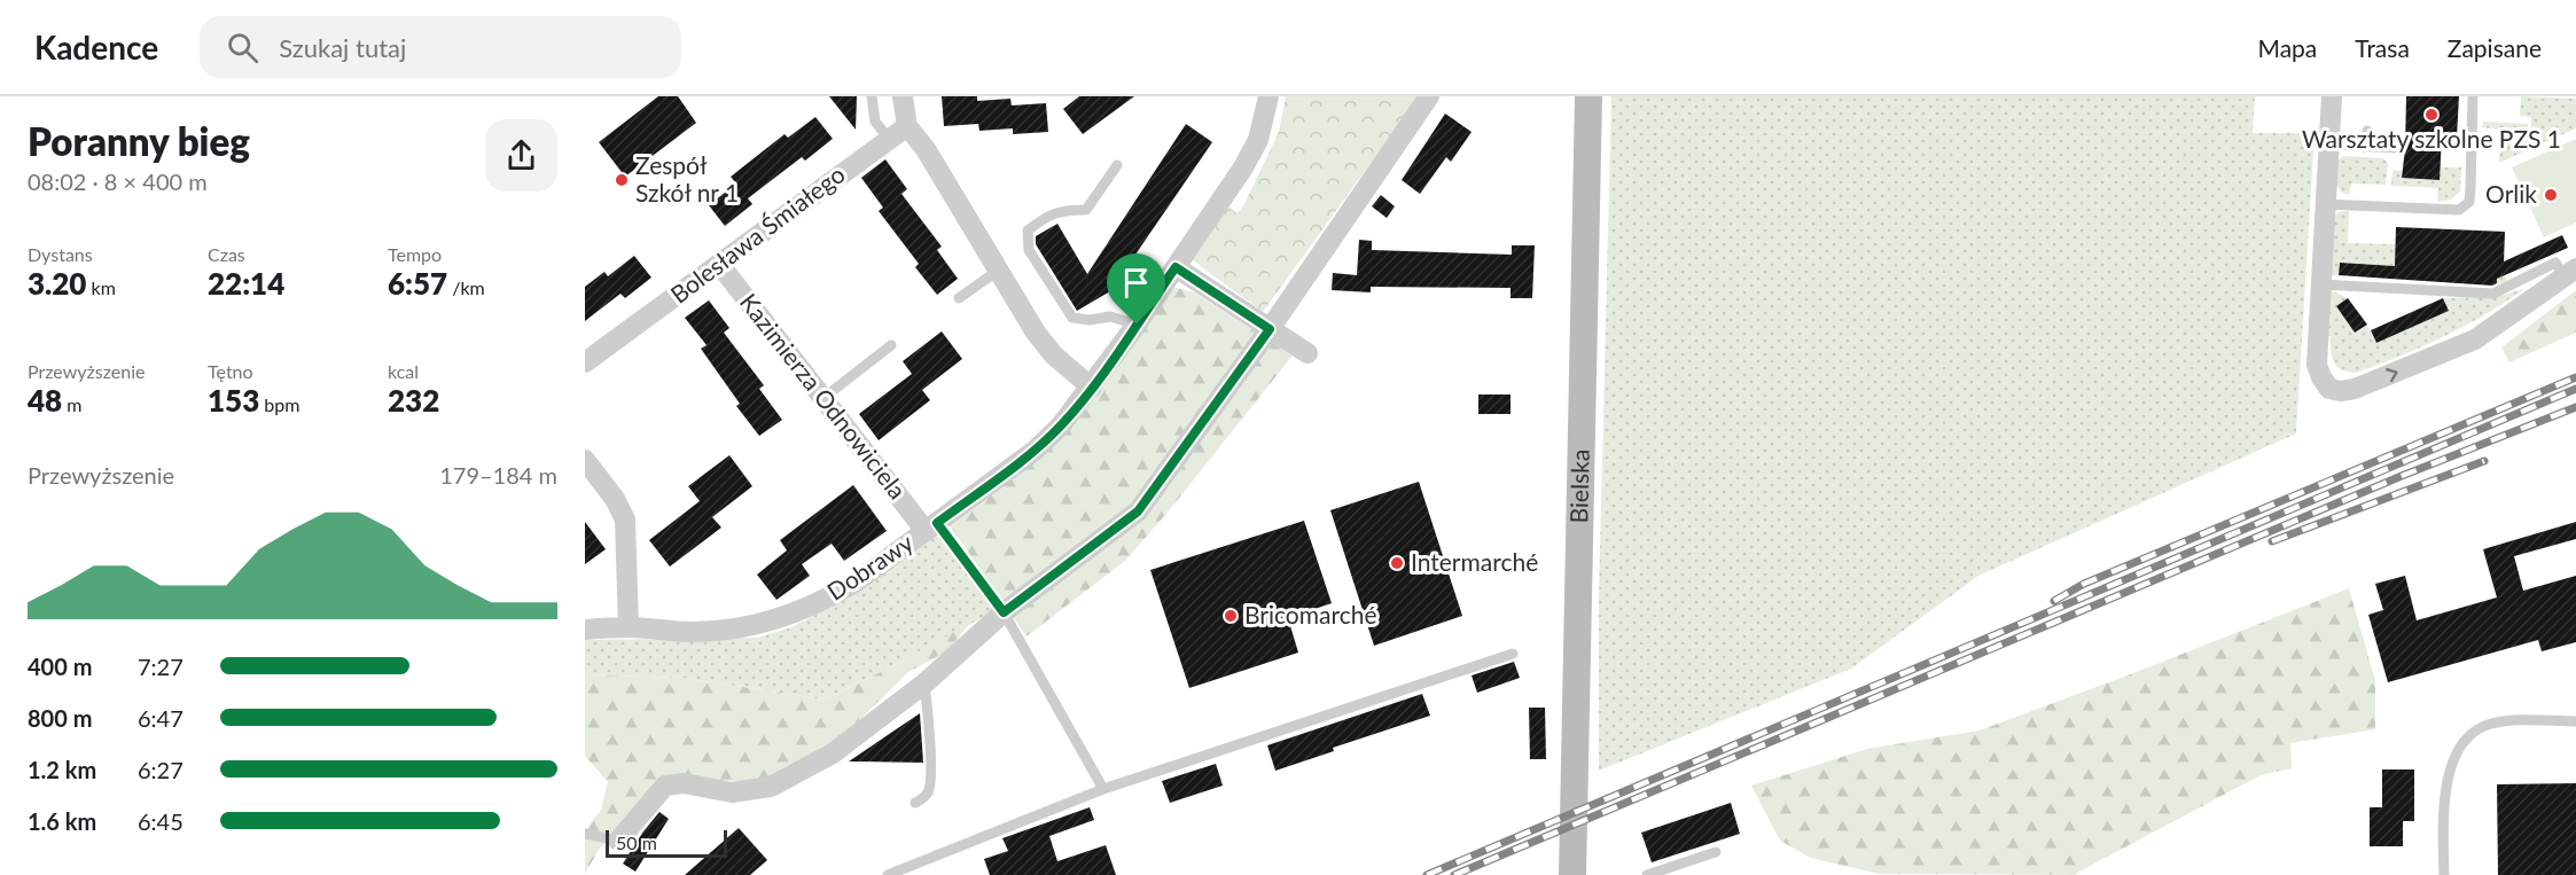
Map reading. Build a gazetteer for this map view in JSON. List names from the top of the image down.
{
  "streets": {
    "main road": ["Bielska"],
    "street": ["Bolesława Śmiałego", "Kazimierza Odnowiciela", "Dobrawy"]
  },
  "crossings": [
    ["Bolesława Śmiałego", "Kazimierza Odnowiciela"],
    ["Kazimierza Odnowiciela", "Dobrawy"]
  ],
  "places": [
    "Warsztaty szkolne PZS 1",
    "Zespół Szkół nr 1",
    "Orlik",
    "Intermarché",
    "Bricomarché"
  ],
  "scale_bar": "50 m",
  "page": {
    "header": "Kadence",
    "search": "Szukaj tutaj",
    "nav": ["Mapa", "Trasa", "Zapisane"],
    "heading": ["Poranny bieg", "08:02 · 8 × 400 m"],
    "stats": [
      ["Dystans", "3.20 km"],
      ["Czas", "22:14"],
      ["Tempo", "6:57 /km"],
      ["Przewyższenie", "48 m"],
      ["Tętno", "153 bpm"],
      ["kcal", "232"]
    ],
    "chart": ["Przewyższenie", "179–184 m"],
    "list": [
      {
        "name": "400 m",
        "note": "7:27"
      },
      {
        "name": "800 m",
        "note": "6:47"
      },
      {
        "name": "1.2 km",
        "note": "6:27"
      },
      {
        "name": "1.6 km",
        "note": "6:45"
      }
    ],
    "scale": "50 m"
  }
}
